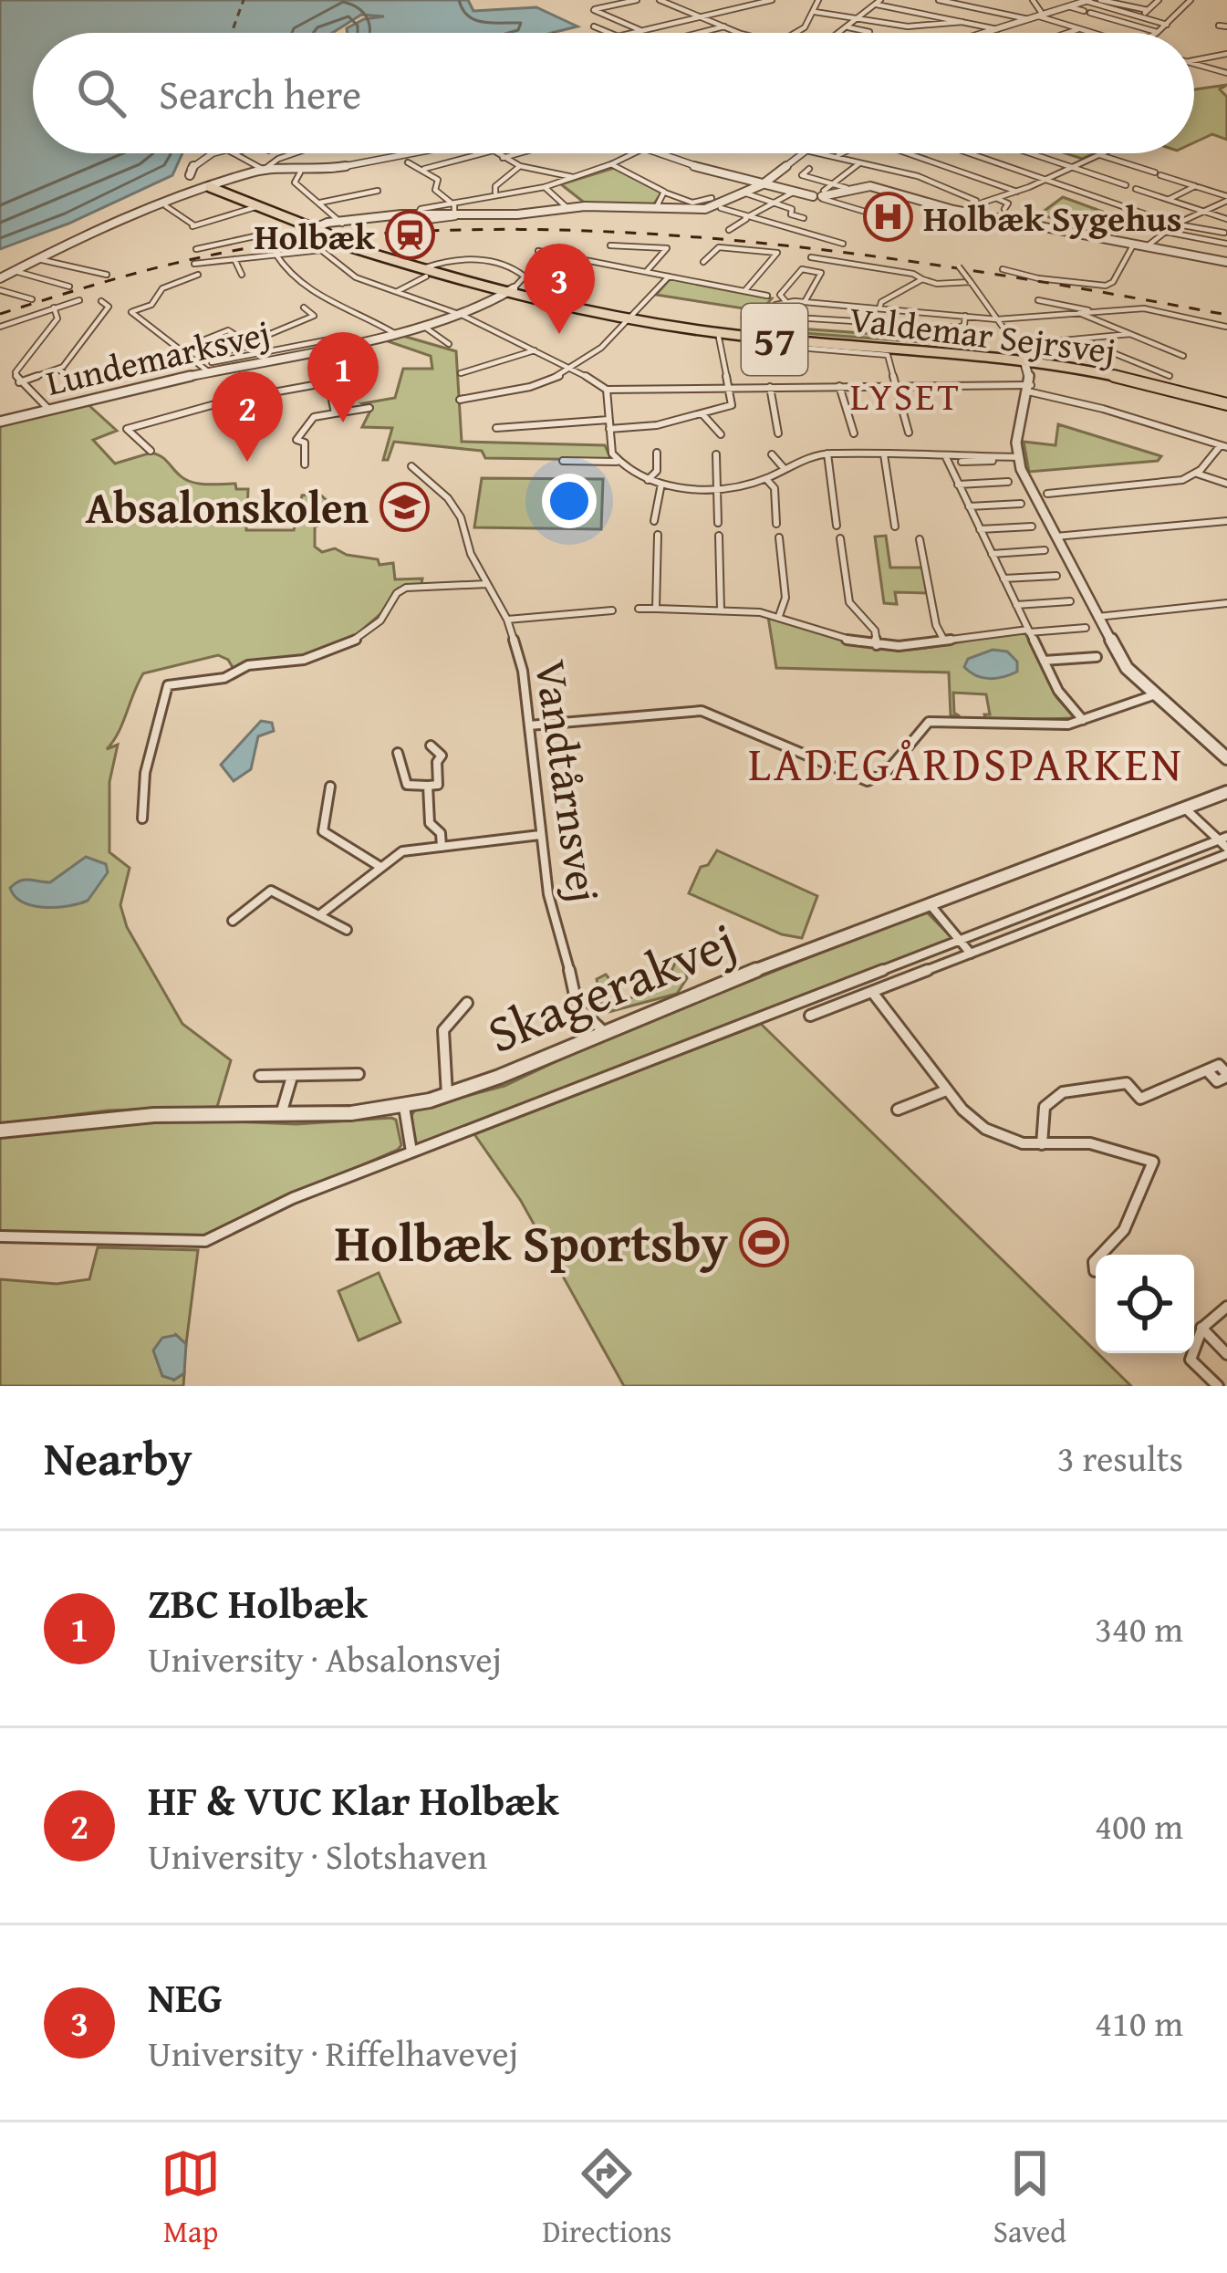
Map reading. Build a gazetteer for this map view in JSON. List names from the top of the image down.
{
  "streets": {
    "main road": ["Valdemar Sejrsvej", "57"],
    "street": ["Lundemarksvej", "Vandtårnsvej", "Skagerakvej"]
  },
  "crossings": [
    ["Valdemar Sejrsvej", "Lundemarksvej"],
    ["Vandtårnsvej", "Skagerakvej"]
  ],
  "districts": ["LYSET", "LADEGÅRDSPARKEN"],
  "places": {
    "hospital": ["Holbæk Sygehus"],
    "station": ["Holbæk"],
    "school or university": ["Absalonskolen"],
    "sports": ["Holbæk Sportsby"]
  },
  "page": {
    "search": "Search here",
    "pins": ["3", "1", "2"],
    "heading": ["Nearby", "3 results"],
    "list": [
      {
        "mark": "1",
        "name": "ZBC Holbæk",
        "note": "University · Absalonsvej",
        "value": "340 m"
      },
      {
        "mark": "2",
        "name": "HF & VUC Klar Holbæk",
        "note": "University · Slotshaven",
        "value": "400 m"
      },
      {
        "mark": "3",
        "name": "NEG",
        "note": "University · Riffelhavevej",
        "value": "410 m"
      }
    ],
    "nav": ["Map", "Directions", "Saved"]
  }
}
